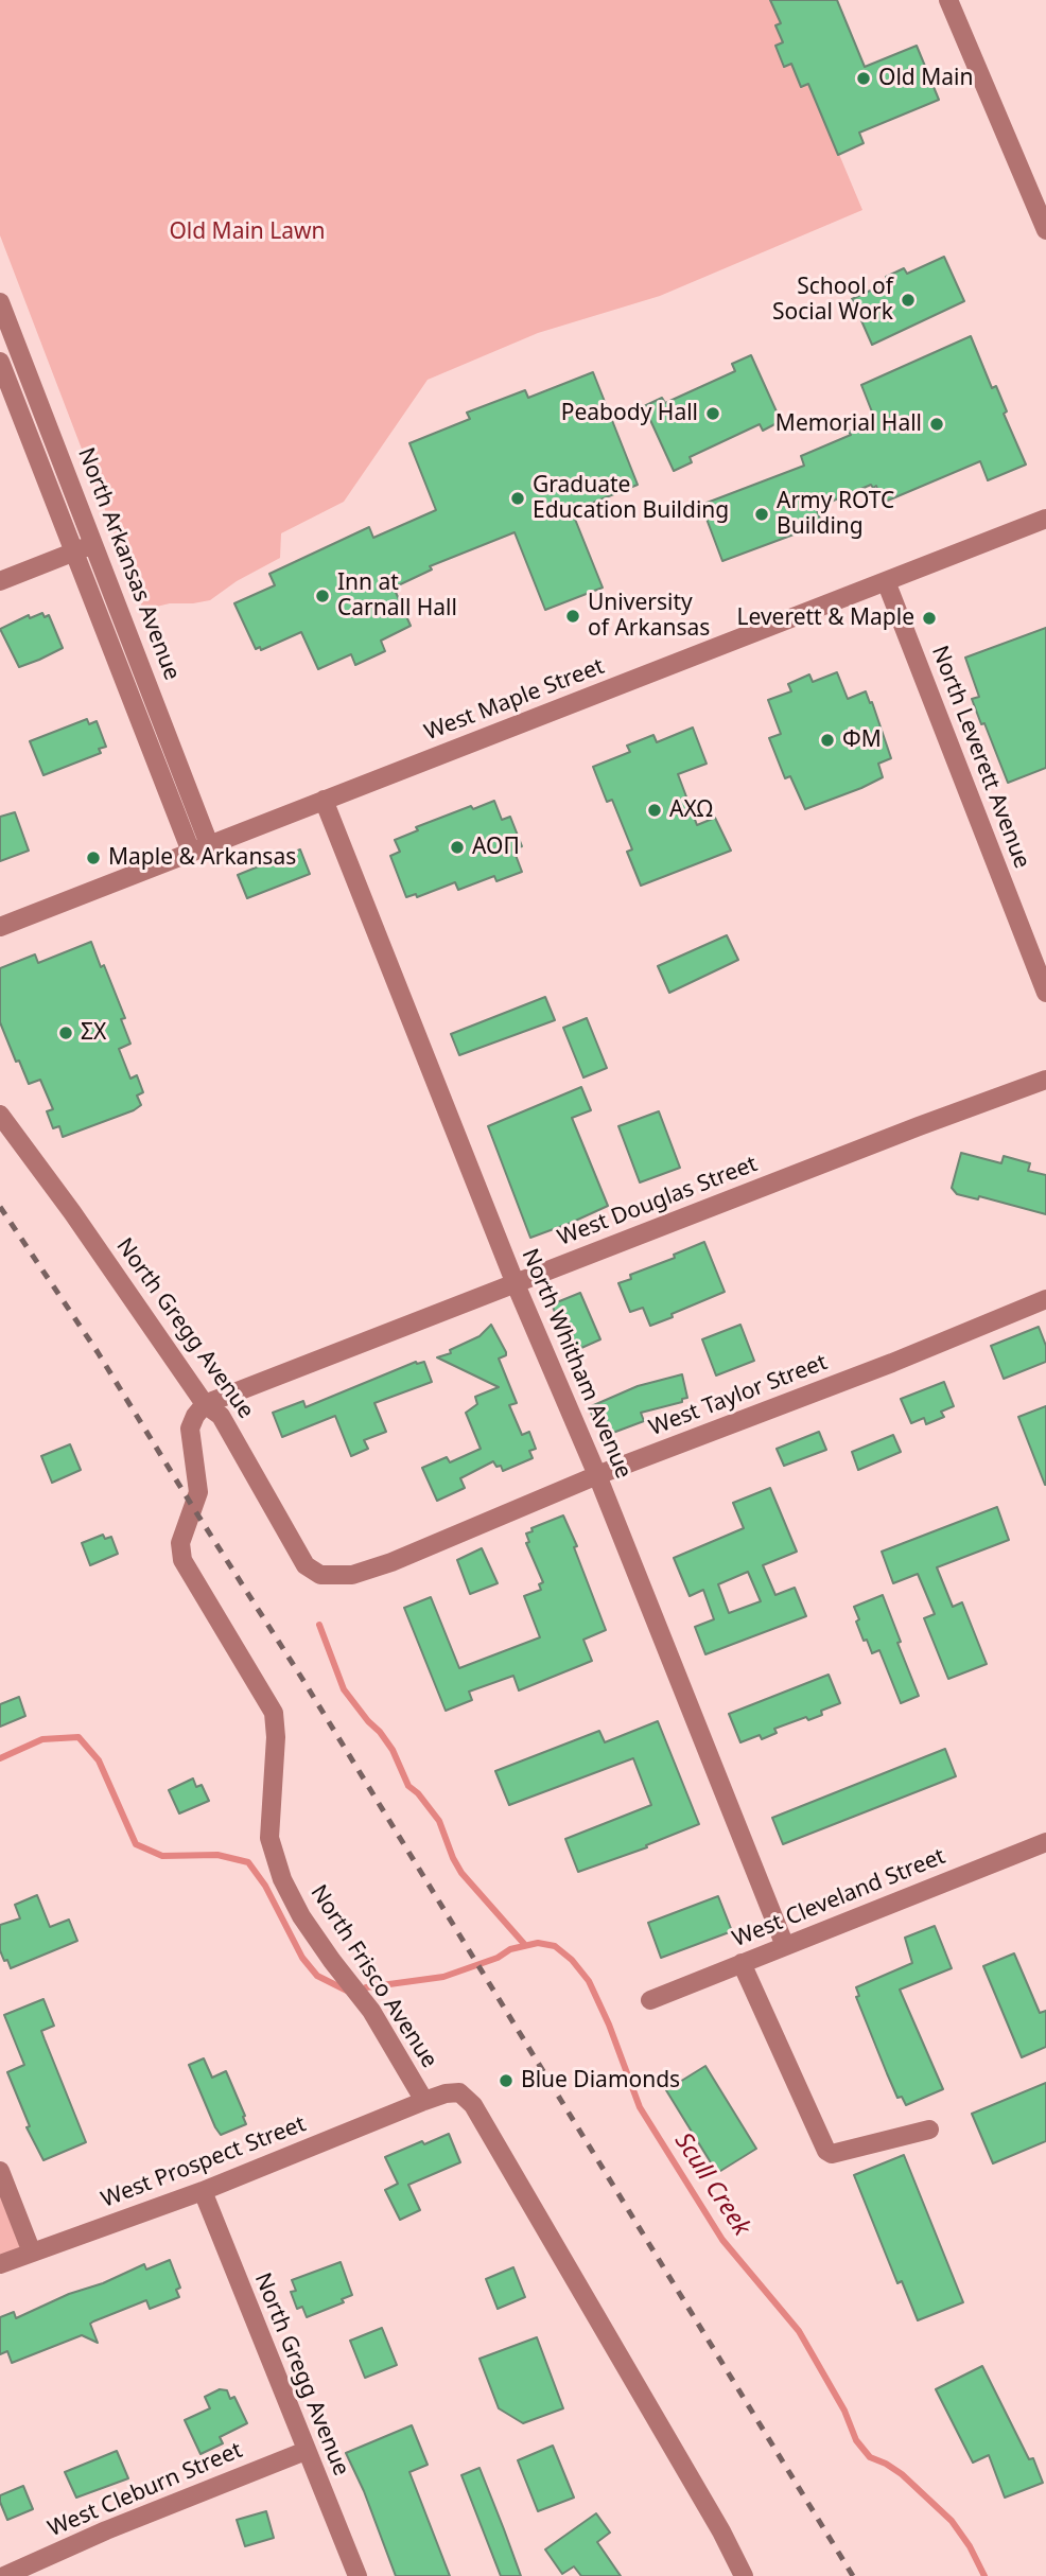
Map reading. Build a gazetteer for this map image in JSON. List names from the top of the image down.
{
  "streets": {
    "street": [
      "North Arkansas Avenue",
      "West Maple Street",
      "North Leverett Avenue",
      "West Douglas Street",
      "North Gregg Avenue",
      "North Whitham Avenue",
      "West Taylor Street",
      "West Cleveland Street",
      "North Frisco Avenue",
      "West Prospect Street",
      "West Cleburn Street"
    ]
  },
  "crossings": [
    ["North Arkansas Avenue", "West Maple Street"],
    ["West Maple Street", "North Leverett Avenue"],
    ["West Maple Street", "North Whitham Avenue"],
    ["West Douglas Street", "North Gregg Avenue"],
    ["West Douglas Street", "North Whitham Avenue"],
    ["West Douglas Street", "North Frisco Avenue"],
    ["North Gregg Avenue", "West Taylor Street"],
    ["North Gregg Avenue", "North Frisco Avenue"],
    ["North Gregg Avenue", "West Prospect Street"],
    ["North Gregg Avenue", "West Cleburn Street"],
    ["North Whitham Avenue", "West Taylor Street"],
    ["North Whitham Avenue", "West Cleveland Street"],
    ["North Frisco Avenue", "West Prospect Street"]
  ],
  "water": ["Scull Creek"],
  "parks": ["Old Main Lawn"],
  "places": [
    "Old Main",
    "School of Social Work",
    "Peabody Hall",
    "Memorial Hall",
    "Graduate Education Building",
    "Army ROTC Building",
    "Inn at Carnall Hall",
    "University of Arkansas",
    "Leverett & Maple",
    "ΦΜ",
    "ΑΧΩ",
    "ΑΟΠ",
    "Maple & Arkansas",
    "ΣΧ",
    "Blue Diamonds"
  ]
}
